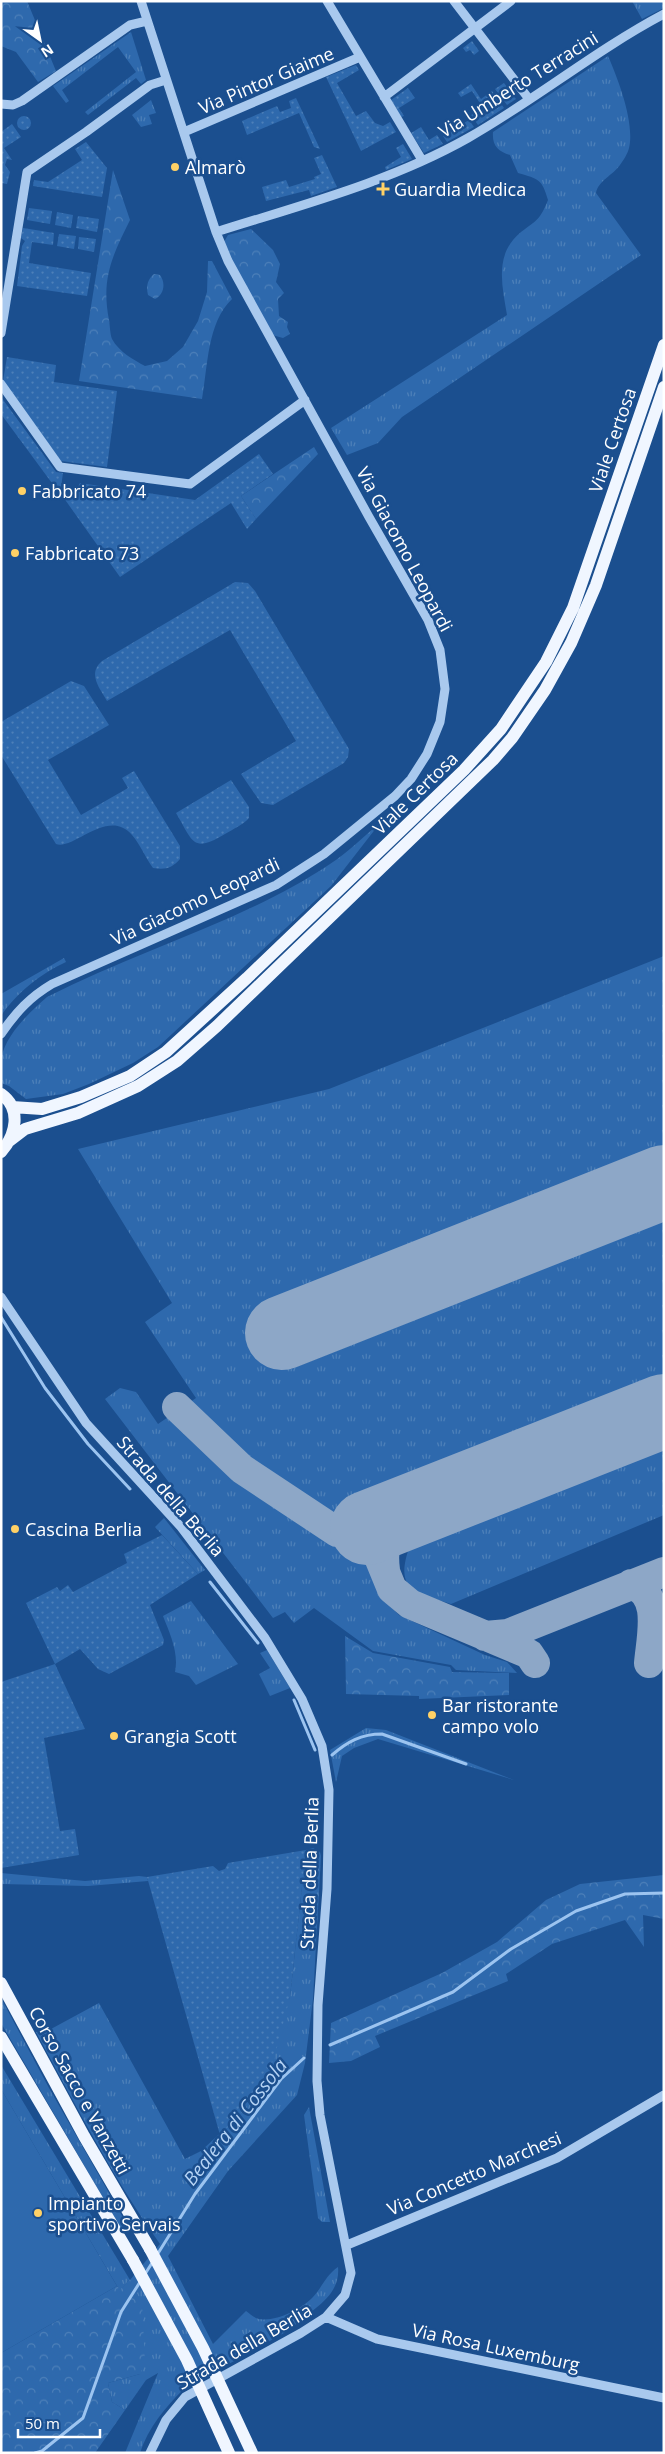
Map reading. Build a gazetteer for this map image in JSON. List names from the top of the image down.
{
  "streets": {
    "main road": ["Viale Certosa", "Corso Sacco e Vanzetti"],
    "street": [
      "Via Pintor Giaime",
      "Via Umberto Terracini",
      "Via Giacomo Leopardi",
      "Strada della Berlia",
      "Via Concetto Marchesi",
      "Via Rosa Luxemburg"
    ]
  },
  "crossings": [
    ["Via Pintor Giaime", "Via Giacomo Leopardi"],
    ["Via Umberto Terracini", "Via Giacomo Leopardi"],
    ["Strada della Berlia", "Via Concetto Marchesi"],
    ["Strada della Berlia", "Via Rosa Luxemburg"]
  ],
  "water": ["Bealera di Cossola"],
  "places": {
    "other": [
      "Almarò",
      "Fabbricato 74",
      "Fabbricato 73",
      "Cascina Berlia",
      "Bar ristorante campo volo",
      "Grangia Scott",
      "Impianto sportivo Servais"
    ],
    "health": ["Guardia Medica"]
  },
  "scale_bar": "50 m",
  "north": "bottom right"
}
